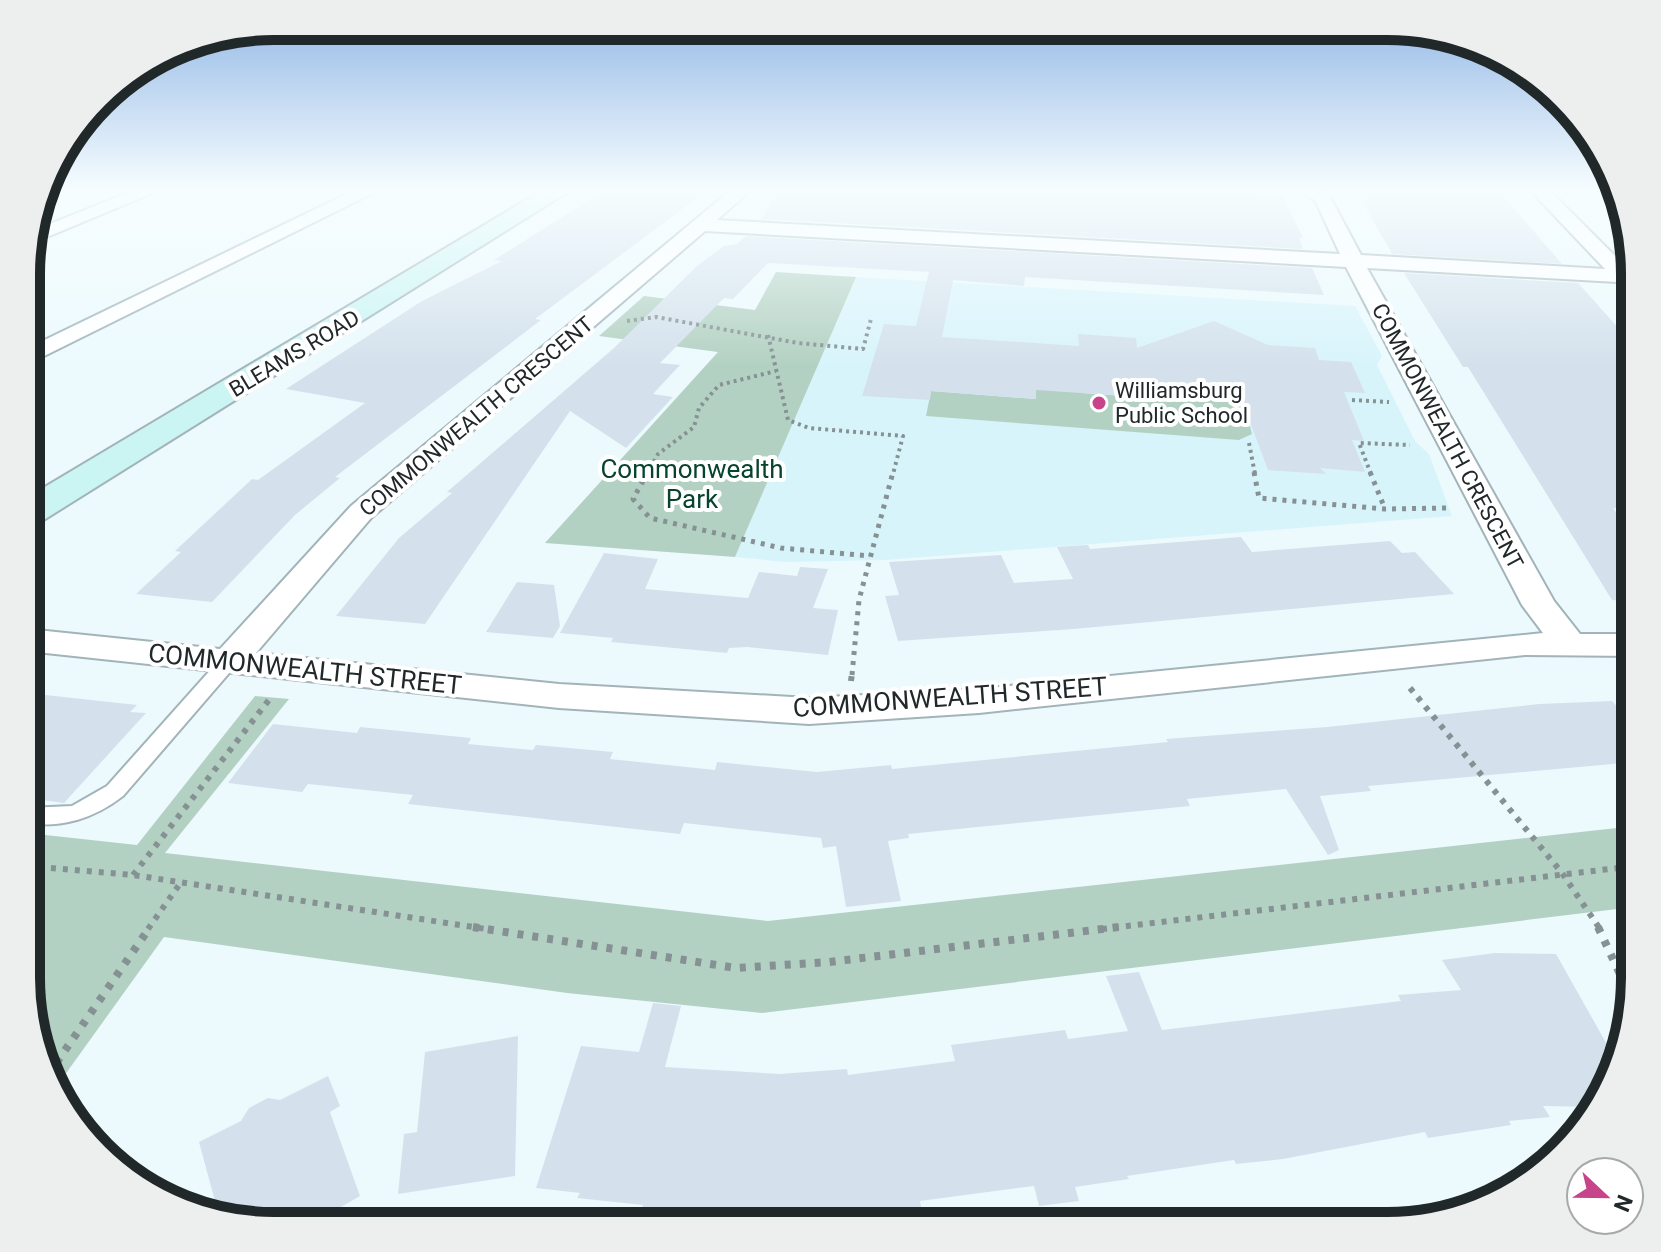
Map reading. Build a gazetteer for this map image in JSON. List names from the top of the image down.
{
  "streets": {
    "main road": ["BLEAMS ROAD"],
    "street": ["COMMONWEALTH CRESCENT", "COMMONWEALTH STREET"]
  },
  "crossings": [
    ["COMMONWEALTH CRESCENT", "COMMONWEALTH STREET"]
  ],
  "parks": ["Commonwealth Park"],
  "places": ["Williamsburg Public School"],
  "north": "right"
}
